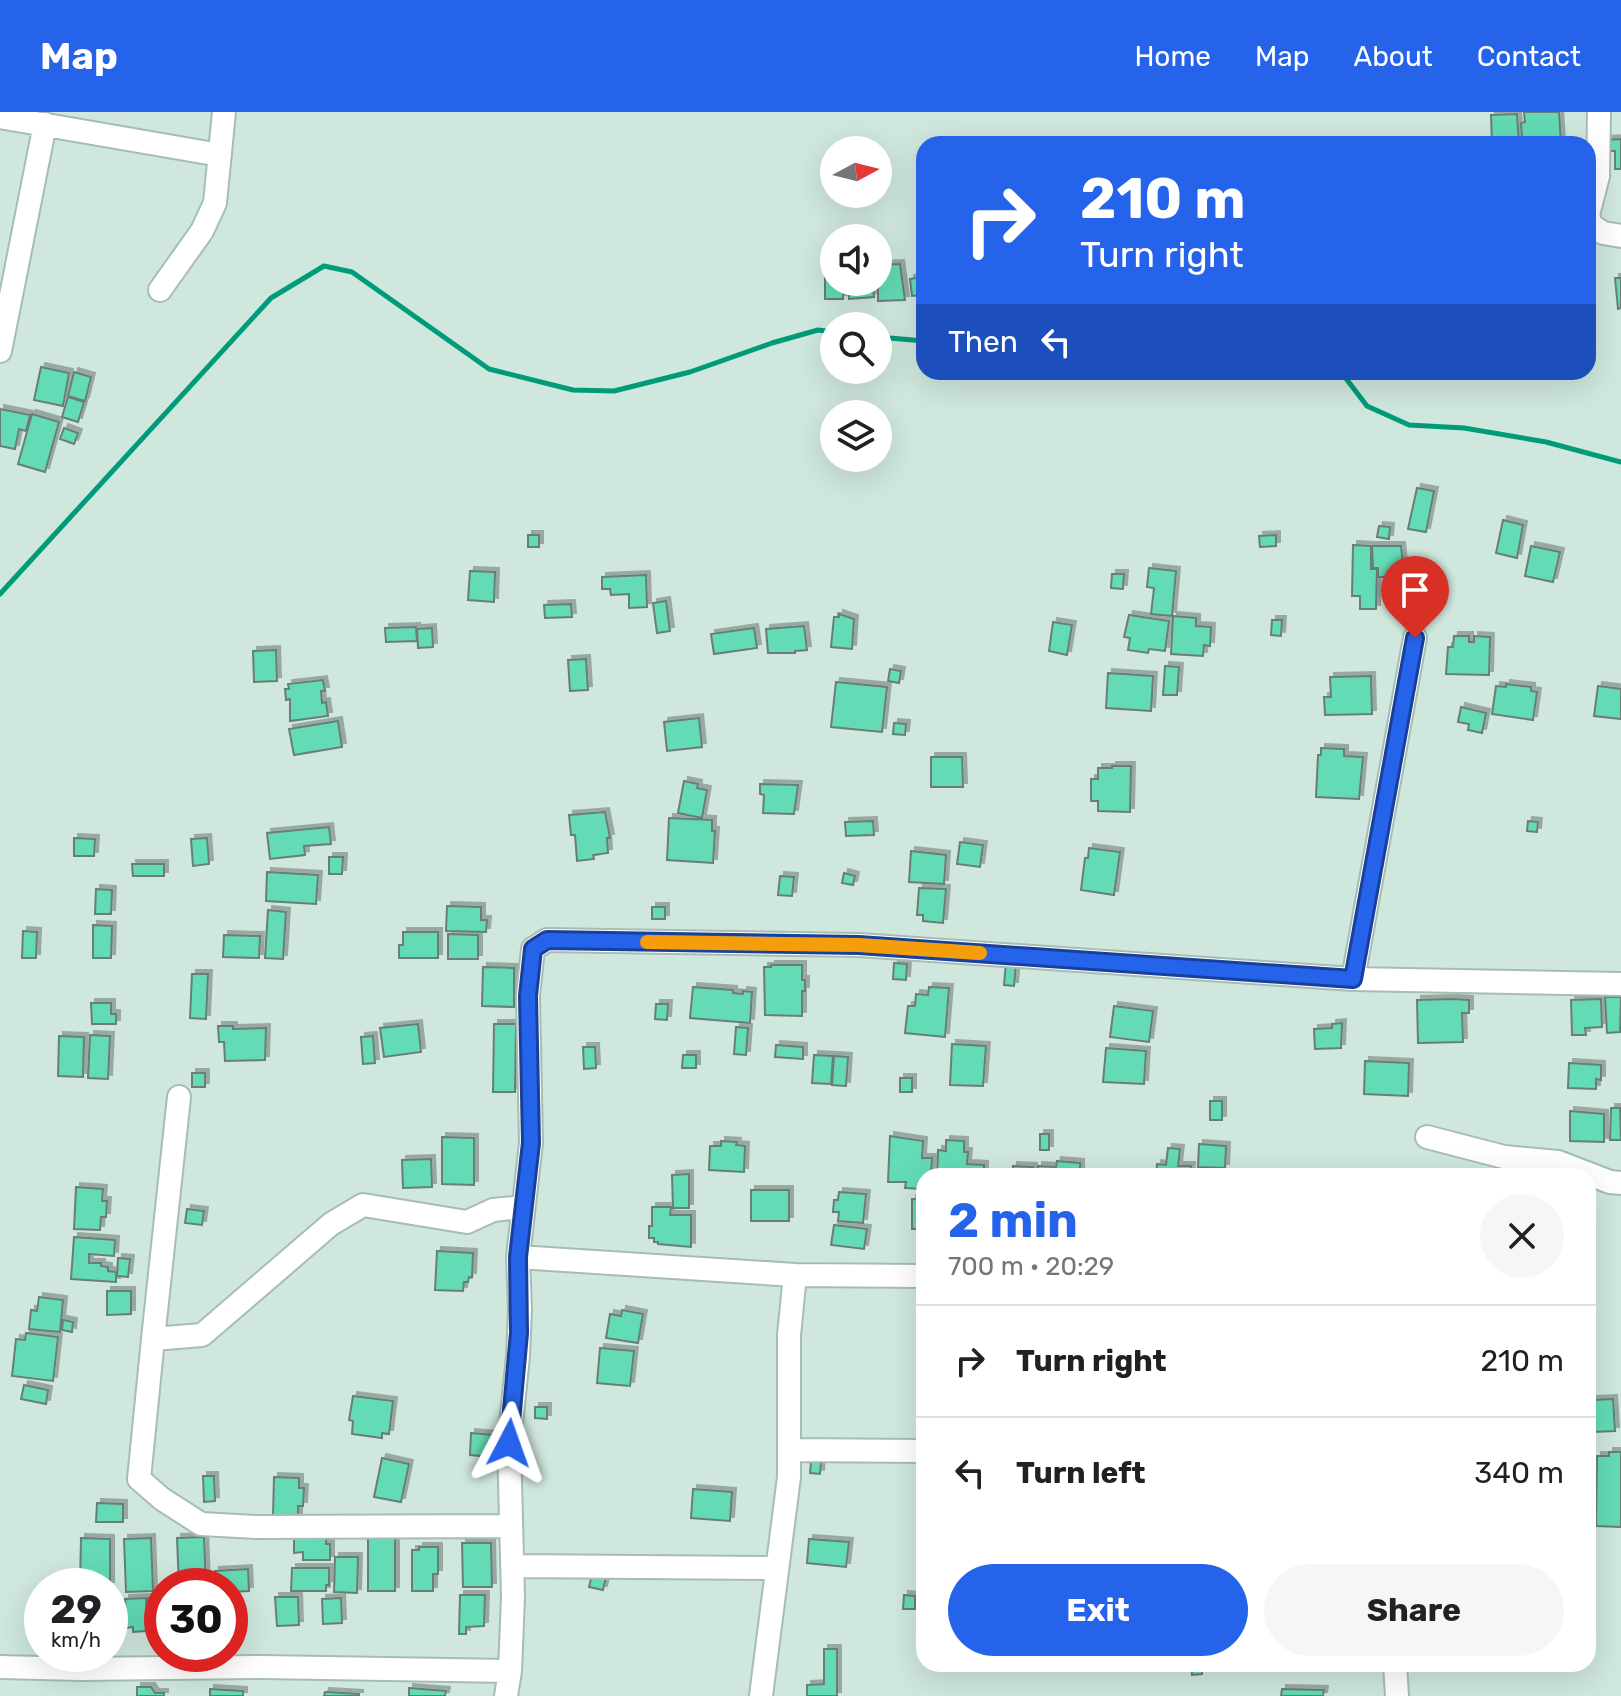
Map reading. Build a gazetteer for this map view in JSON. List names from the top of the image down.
{
  "north": "right",
  "page": {
    "header": "Map",
    "nav": [
      "Home",
      "Map",
      "About",
      "Contact"
    ],
    "turn": ["210 m", "Turn right"],
    "then": "Then",
    "heading": ["2 min", "700 m · 20:29"],
    "list": [
      {
        "name": "Turn right",
        "value": "210 m"
      },
      {
        "name": "Turn left",
        "value": "340 m"
      }
    ],
    "buttons": ["Exit", "Share"],
    "speed": "29 km/h",
    "limit": "30"
  }
}
